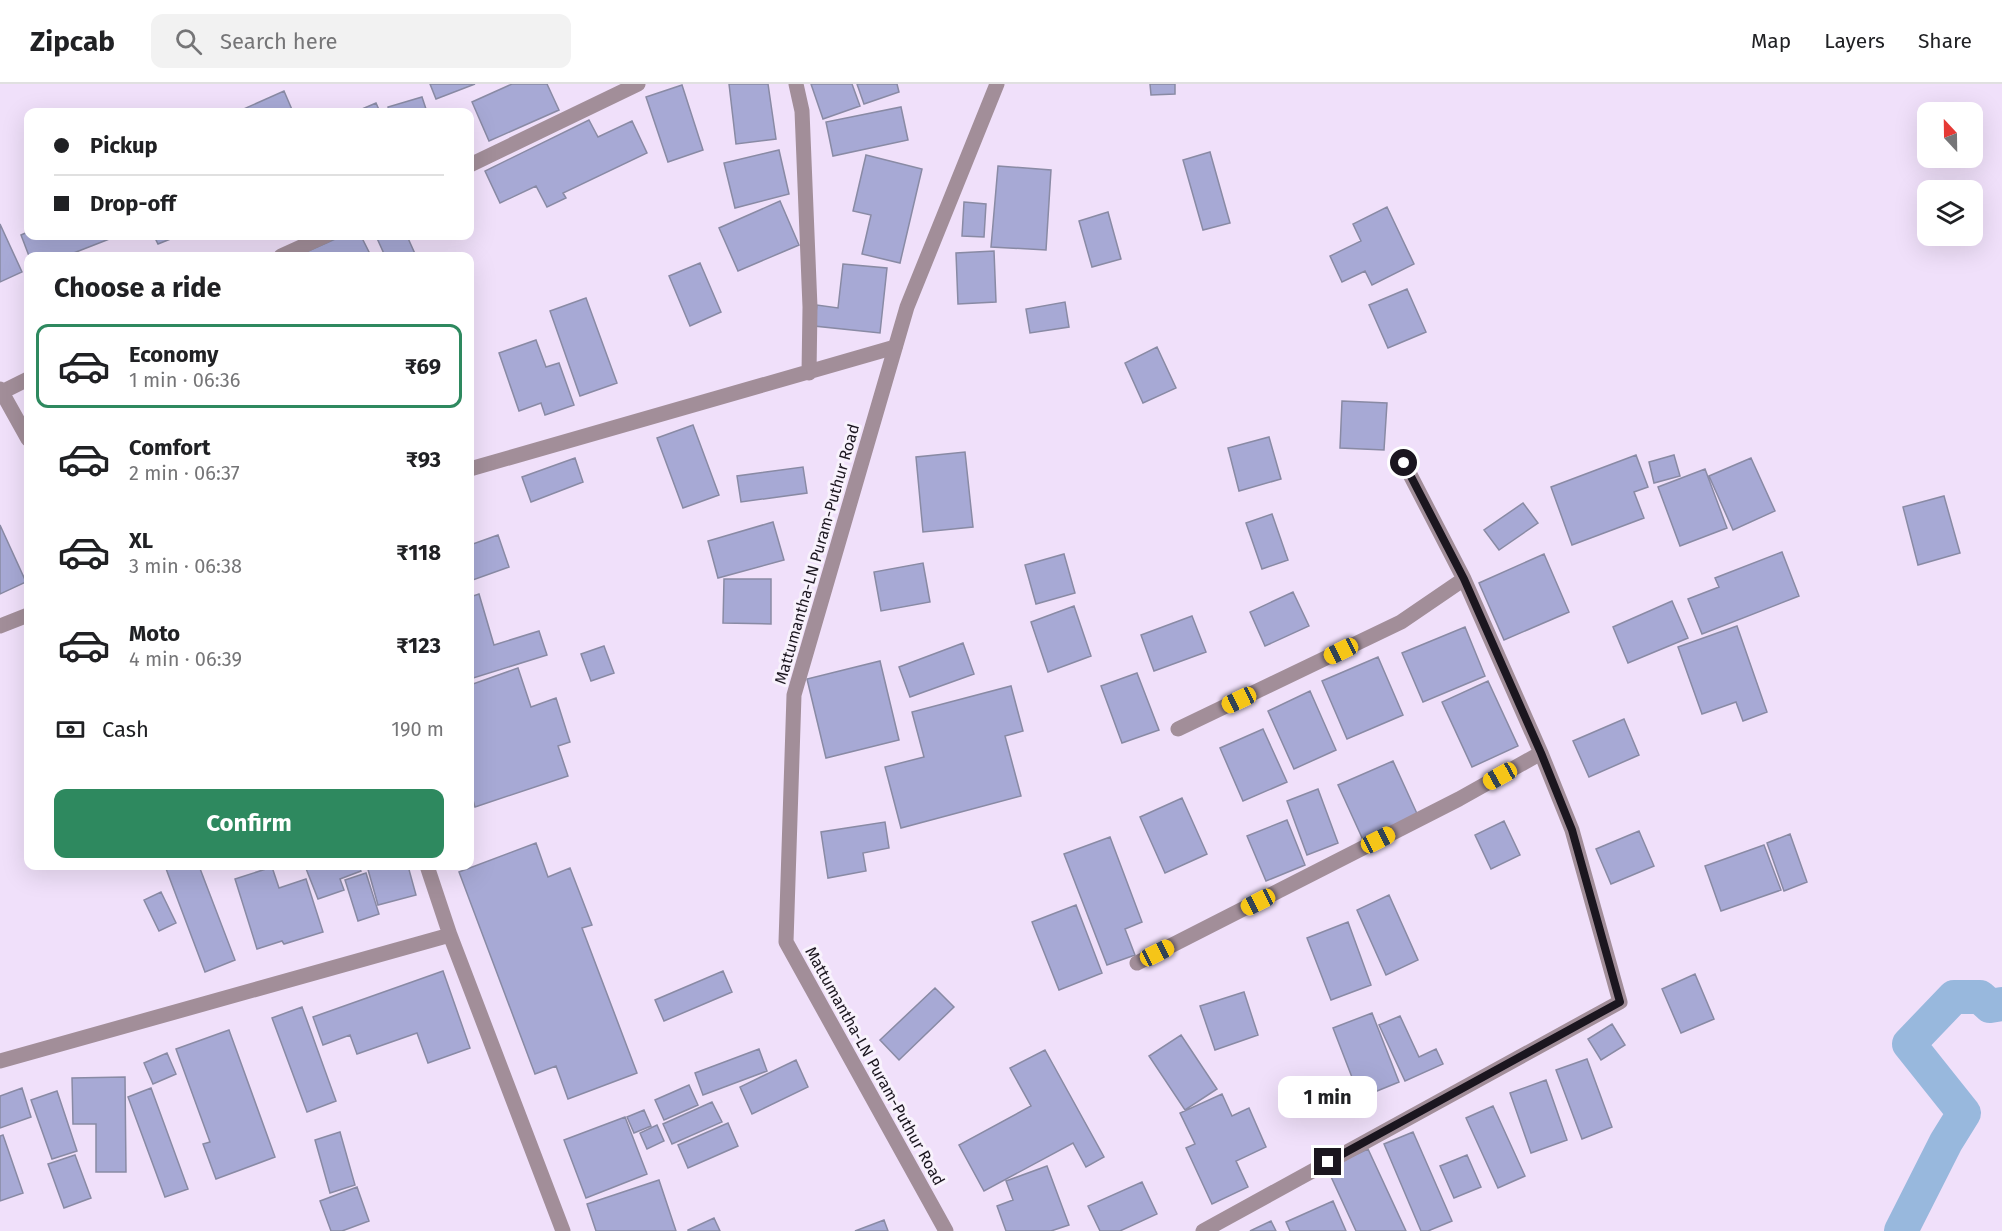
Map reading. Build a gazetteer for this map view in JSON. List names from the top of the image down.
{
  "streets": {
    "street": ["Mattumantha-LN Puram-Puthur Road"]
  },
  "north": "top",
  "page": {
    "header": "Zipcab",
    "search": "Search here",
    "nav": ["Map", "Layers", "Share"],
    "banner": ["Pickup", "Drop-off"],
    "heading": "Choose a ride",
    "list": [
      {
        "name": "Economy",
        "note": "1 min · 06:36",
        "value": "₹69"
      },
      {
        "name": "Comfort",
        "note": "2 min · 06:37",
        "value": "₹93"
      },
      {
        "name": "XL",
        "note": "3 min · 06:38",
        "value": "₹118"
      },
      {
        "name": "Moto",
        "note": "4 min · 06:39",
        "value": "₹123"
      }
    ],
    "pay": ["Cash", "190 m"],
    "buttons": "Confirm",
    "bubble": "1 min"
  }
}
